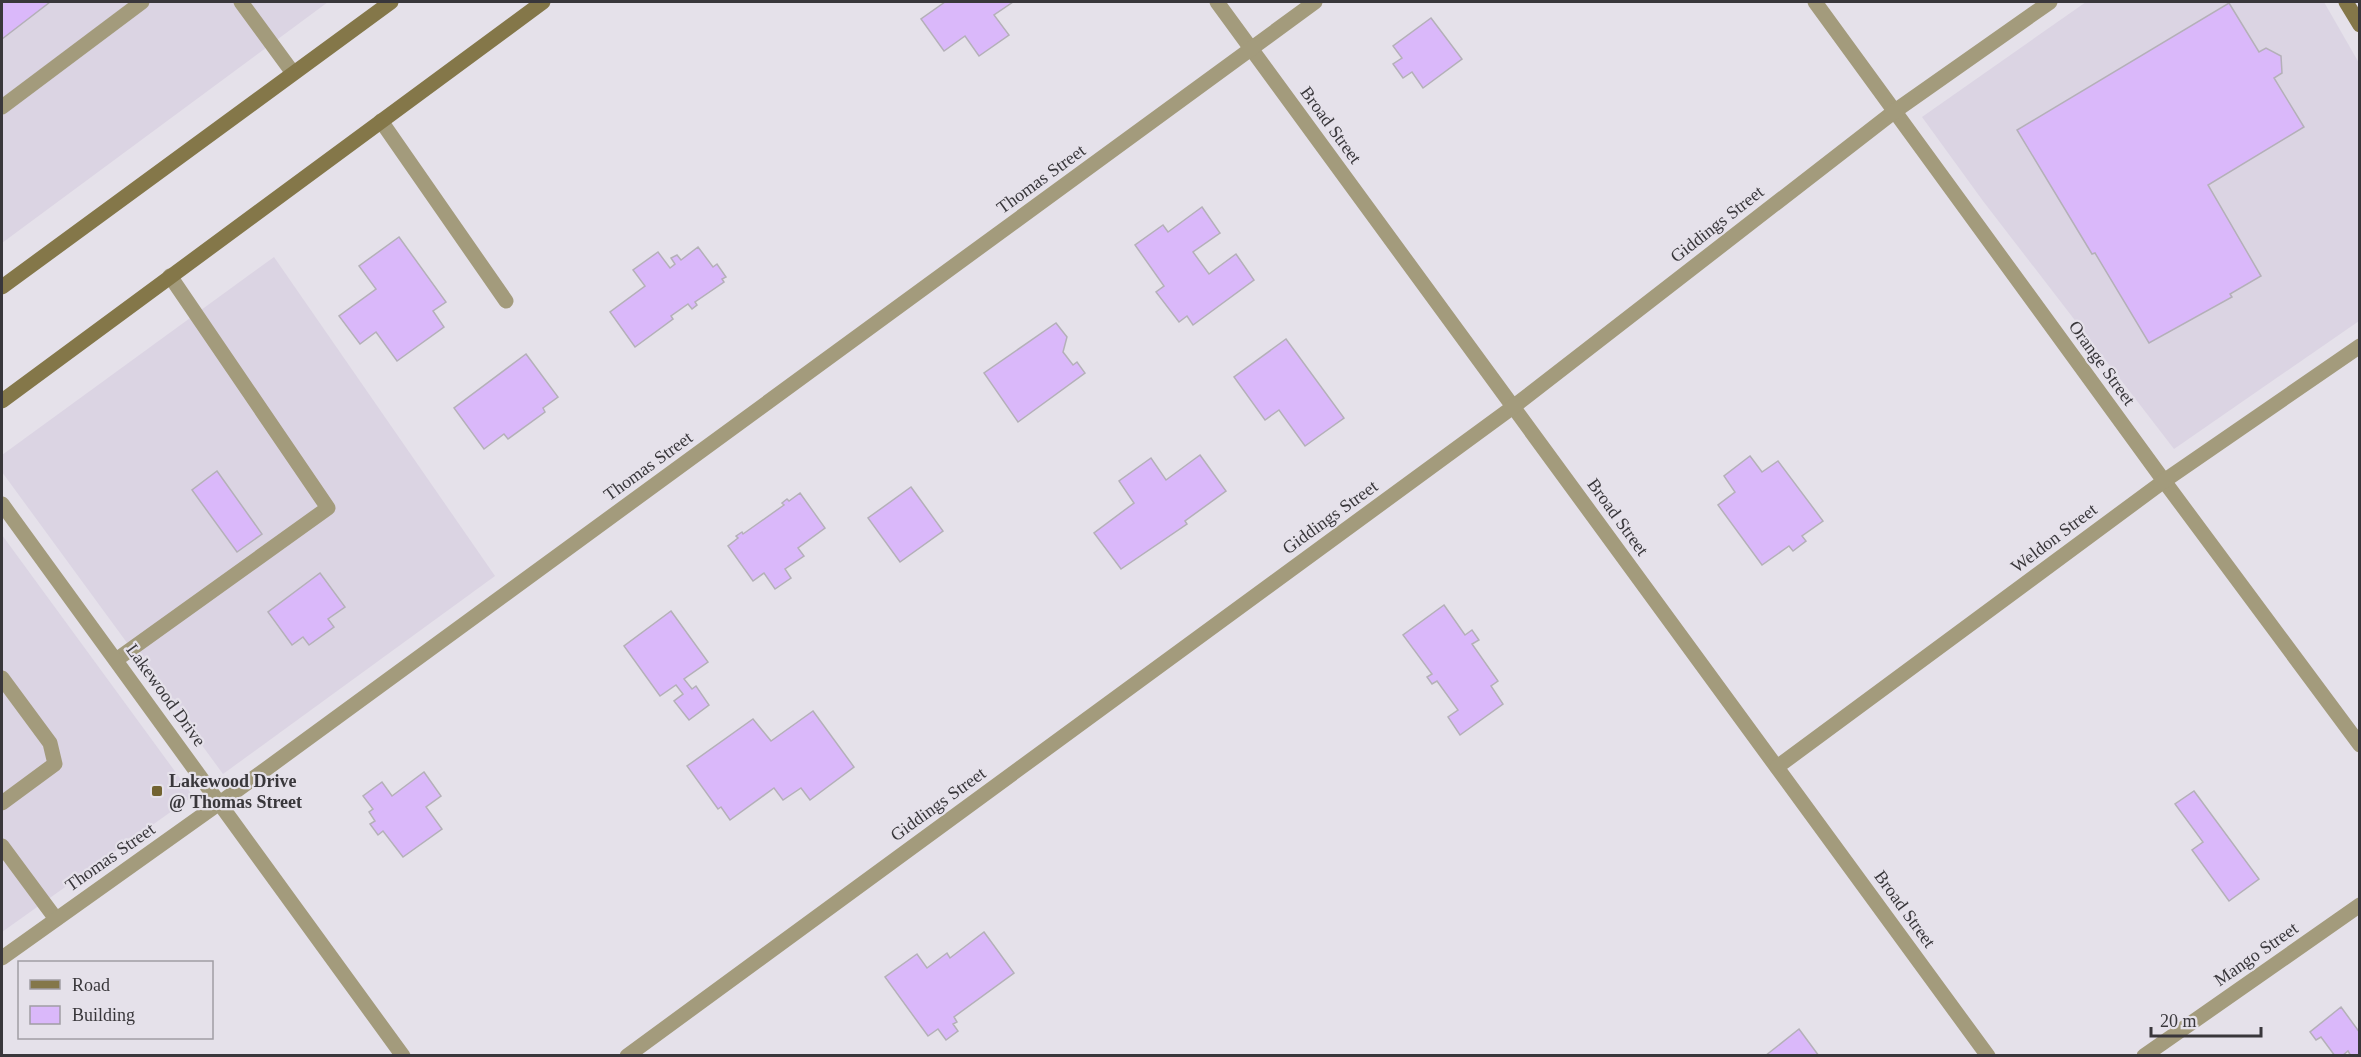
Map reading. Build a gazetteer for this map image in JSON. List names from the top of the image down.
{
  "streets": {
    "street": [
      "Broad Street",
      "Thomas Street",
      "Giddings Street",
      "Orange Street",
      "Weldon Street",
      "Lakewood Drive",
      "Mango Street"
    ]
  },
  "crossings": [
    ["Broad Street", "Thomas Street"],
    ["Broad Street", "Giddings Street"],
    ["Broad Street", "Weldon Street"],
    ["Thomas Street", "Lakewood Drive"],
    ["Giddings Street", "Orange Street"],
    ["Orange Street", "Weldon Street"]
  ],
  "places": {
    "transit": ["Lakewood Drive @ Thomas Street"]
  },
  "legend": ["Road", "Building"],
  "scale_bar": "20 m"
}
